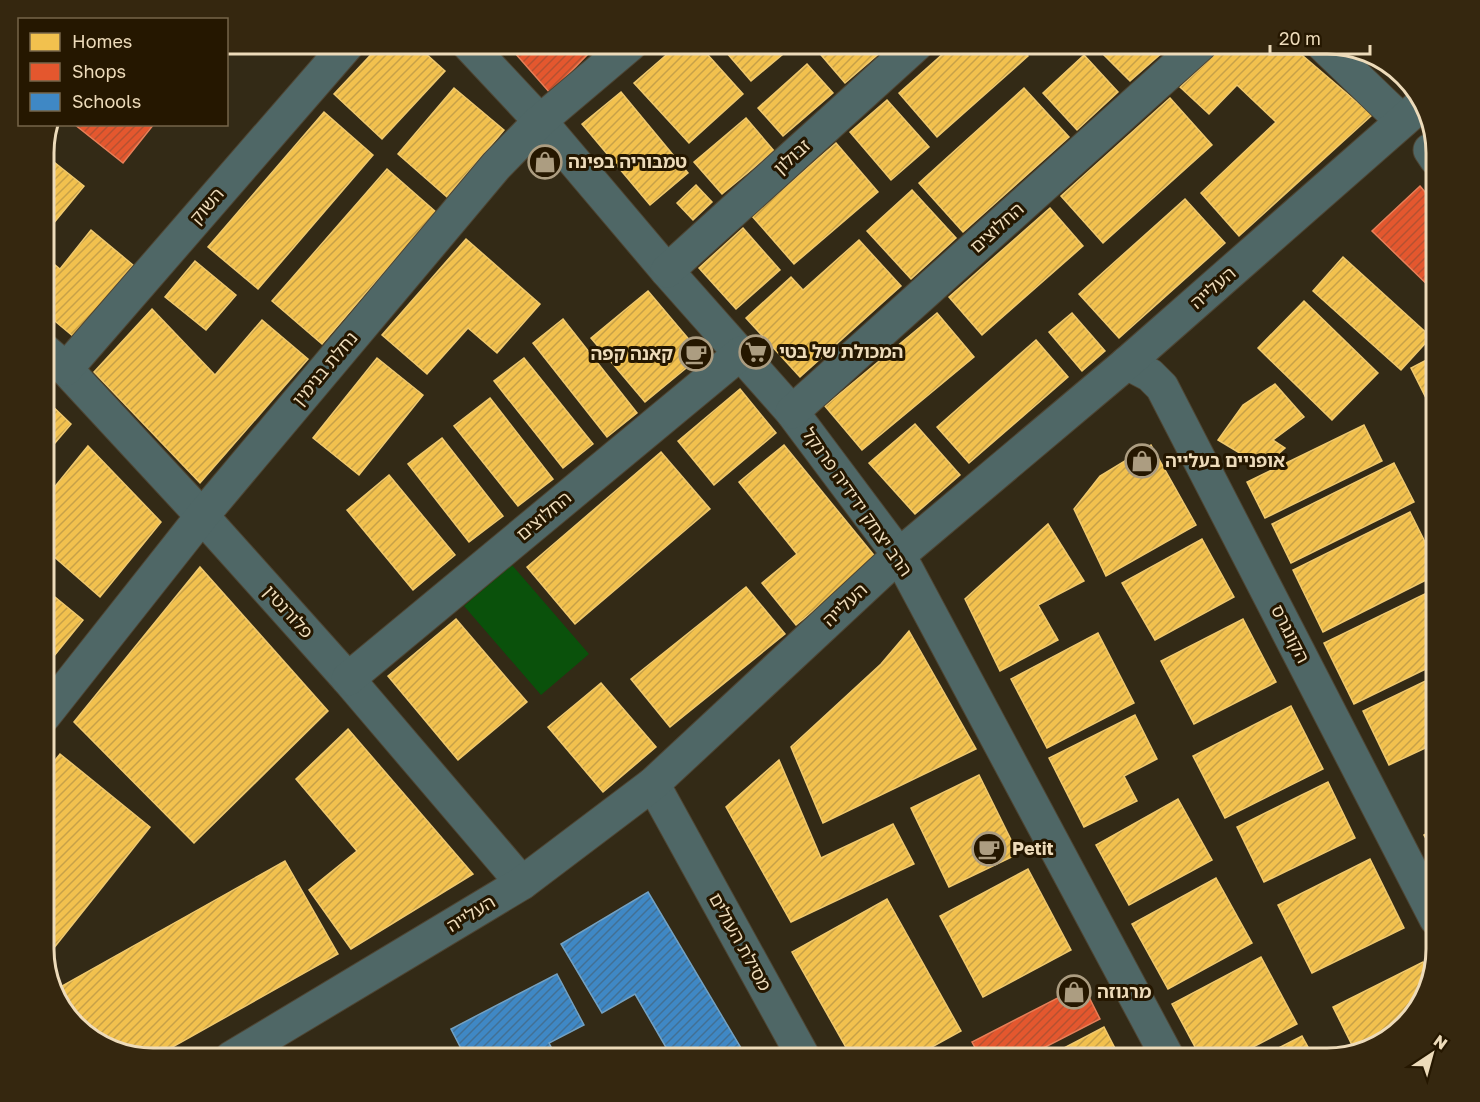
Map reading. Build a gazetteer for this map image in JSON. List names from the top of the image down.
{
  "streets": {
    "street": [
      "זבולון",
      "השוק",
      "החלוצים",
      "העלייה",
      "נחלת בנימין",
      "הרב יצחק ידידיה פרנקל",
      "פלורנטין",
      "הקונגרס",
      "מסילת העולים"
    ]
  },
  "crossings": [
    ["זבולון", "הרב יצחק ידידיה פרנקל"],
    ["השוק", "פלורנטין"],
    ["החלוצים", "הרב יצחק ידידיה פרנקל"],
    ["החלוצים", "פלורנטין"],
    ["העלייה", "הרב יצחק ידידיה פרנקל"],
    ["העלייה", "פלורנטין"],
    ["העלייה", "הקונגרס"],
    ["העלייה", "מסילת העולים"],
    ["נחלת בנימין", "הרב יצחק ידידיה פרנקל"],
    ["נחלת בנימין", "פלורנטין"]
  ],
  "places": {
    "shop": ["טמבוריה בפינה", "אופניים בעלייה", "מרגוזה"],
    "supermarket": ["המכולת של בטי"],
    "cafe": ["קאנה קפה", "Petit"]
  },
  "legend": ["Homes", "Shops", "Schools"],
  "scale_bar": "20 m",
  "north": "top right"
}
